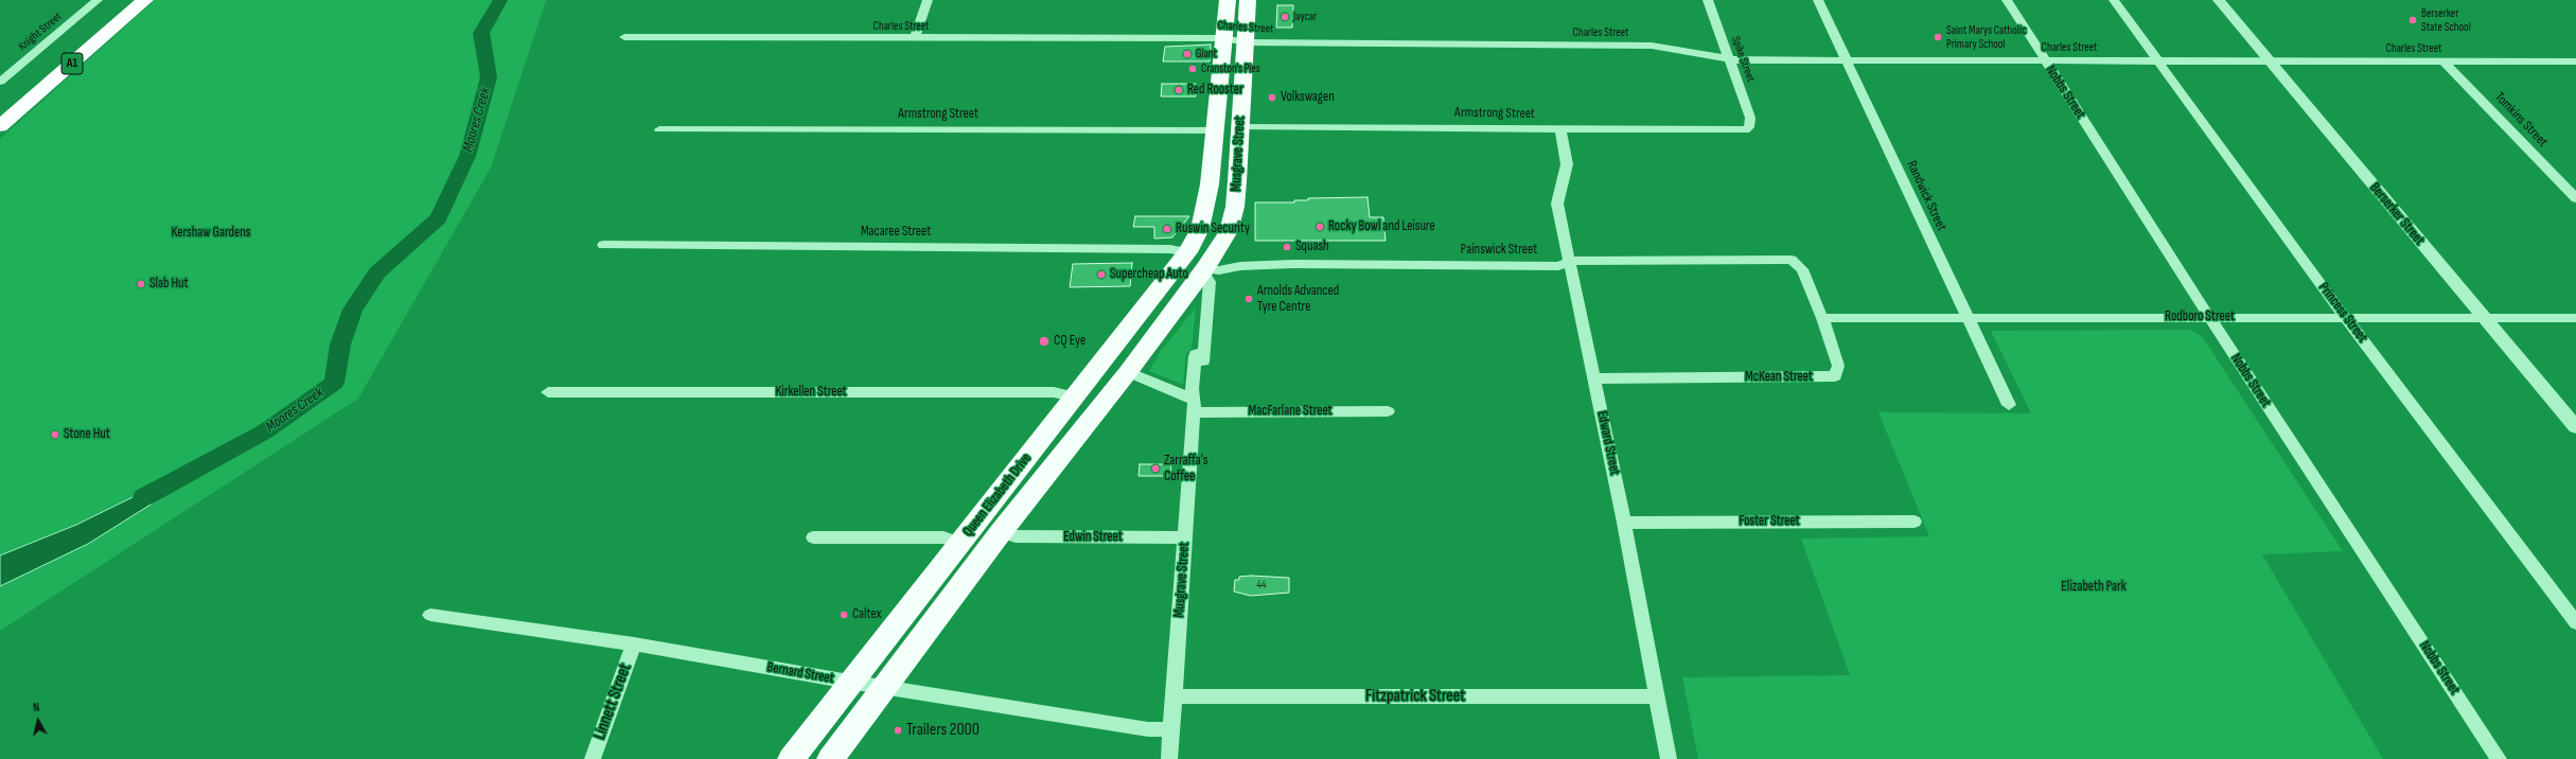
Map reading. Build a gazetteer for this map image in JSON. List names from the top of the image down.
{
  "streets": {
    "highway": ["A1"],
    "main road": ["Musgrave Street", "Queen Elizabeth Drive"],
    "street": [
      "Charles Street",
      "Knight Street",
      "Spike Street",
      "Nobbs Street",
      "Armstrong Street",
      "Tomkins Street",
      "Randwick Street",
      "Berserker Street",
      "Macaree Street",
      "Painswick Street",
      "Princess Street",
      "Rodboro Street",
      "McKean Street",
      "Kirkellen Street",
      "MacFarlane Street",
      "Edward Street",
      "Foster Street",
      "Edwin Street",
      "Bernard Street",
      "Fitzpatrick Street",
      "Linnett Street"
    ]
  },
  "crossings": [
    ["Charles Street", "Spike Street"],
    ["Charles Street", "Nobbs Street"],
    ["Charles Street", "Tomkins Street"],
    ["Charles Street", "Musgrave Street"],
    ["Charles Street", "Randwick Street"],
    ["Charles Street", "Berserker Street"],
    ["Charles Street", "Princess Street"],
    ["Spike Street", "Armstrong Street"],
    ["Nobbs Street", "Rodboro Street"],
    ["Armstrong Street", "Musgrave Street"],
    ["Armstrong Street", "Edward Street"],
    ["Musgrave Street", "Painswick Street"],
    ["Musgrave Street", "MacFarlane Street"],
    ["Musgrave Street", "Queen Elizabeth Drive"],
    ["Musgrave Street", "Edwin Street"],
    ["Musgrave Street", "Bernard Street"],
    ["Musgrave Street", "Fitzpatrick Street"],
    ["Randwick Street", "Rodboro Street"],
    ["Berserker Street", "Rodboro Street"],
    ["Macaree Street", "Queen Elizabeth Drive"],
    ["Painswick Street", "McKean Street"],
    ["Painswick Street", "Edward Street"],
    ["Painswick Street", "Queen Elizabeth Drive"],
    ["Princess Street", "Rodboro Street"],
    ["Rodboro Street", "McKean Street"],
    ["McKean Street", "Edward Street"],
    ["Kirkellen Street", "Queen Elizabeth Drive"],
    ["Edward Street", "Foster Street"],
    ["Edward Street", "Fitzpatrick Street"],
    ["Queen Elizabeth Drive", "Edwin Street"],
    ["Queen Elizabeth Drive", "Bernard Street"],
    ["Bernard Street", "Linnett Street"]
  ],
  "water": ["Moores Creek"],
  "parks": ["Kershaw Gardens", "Elizabeth Park"],
  "places": [
    "Jaycar",
    "Berserker State School",
    "Saint Marys Catholic Primary School",
    "Giant",
    "Cranston's Pies",
    "Red Rooster",
    "Volkswagen",
    "Rocky Bowl and Leisure",
    "Ruswin Security",
    "Squash",
    "Supercheap Auto",
    "Slab Hut",
    "Arnolds Advanced Tyre Centre",
    "CQ Eye",
    "Stone Hut",
    "Zarraffa's Coffee",
    "Caltex",
    "Trailers 2000"
  ],
  "house_numbers": ["44"],
  "north": "top"
}
